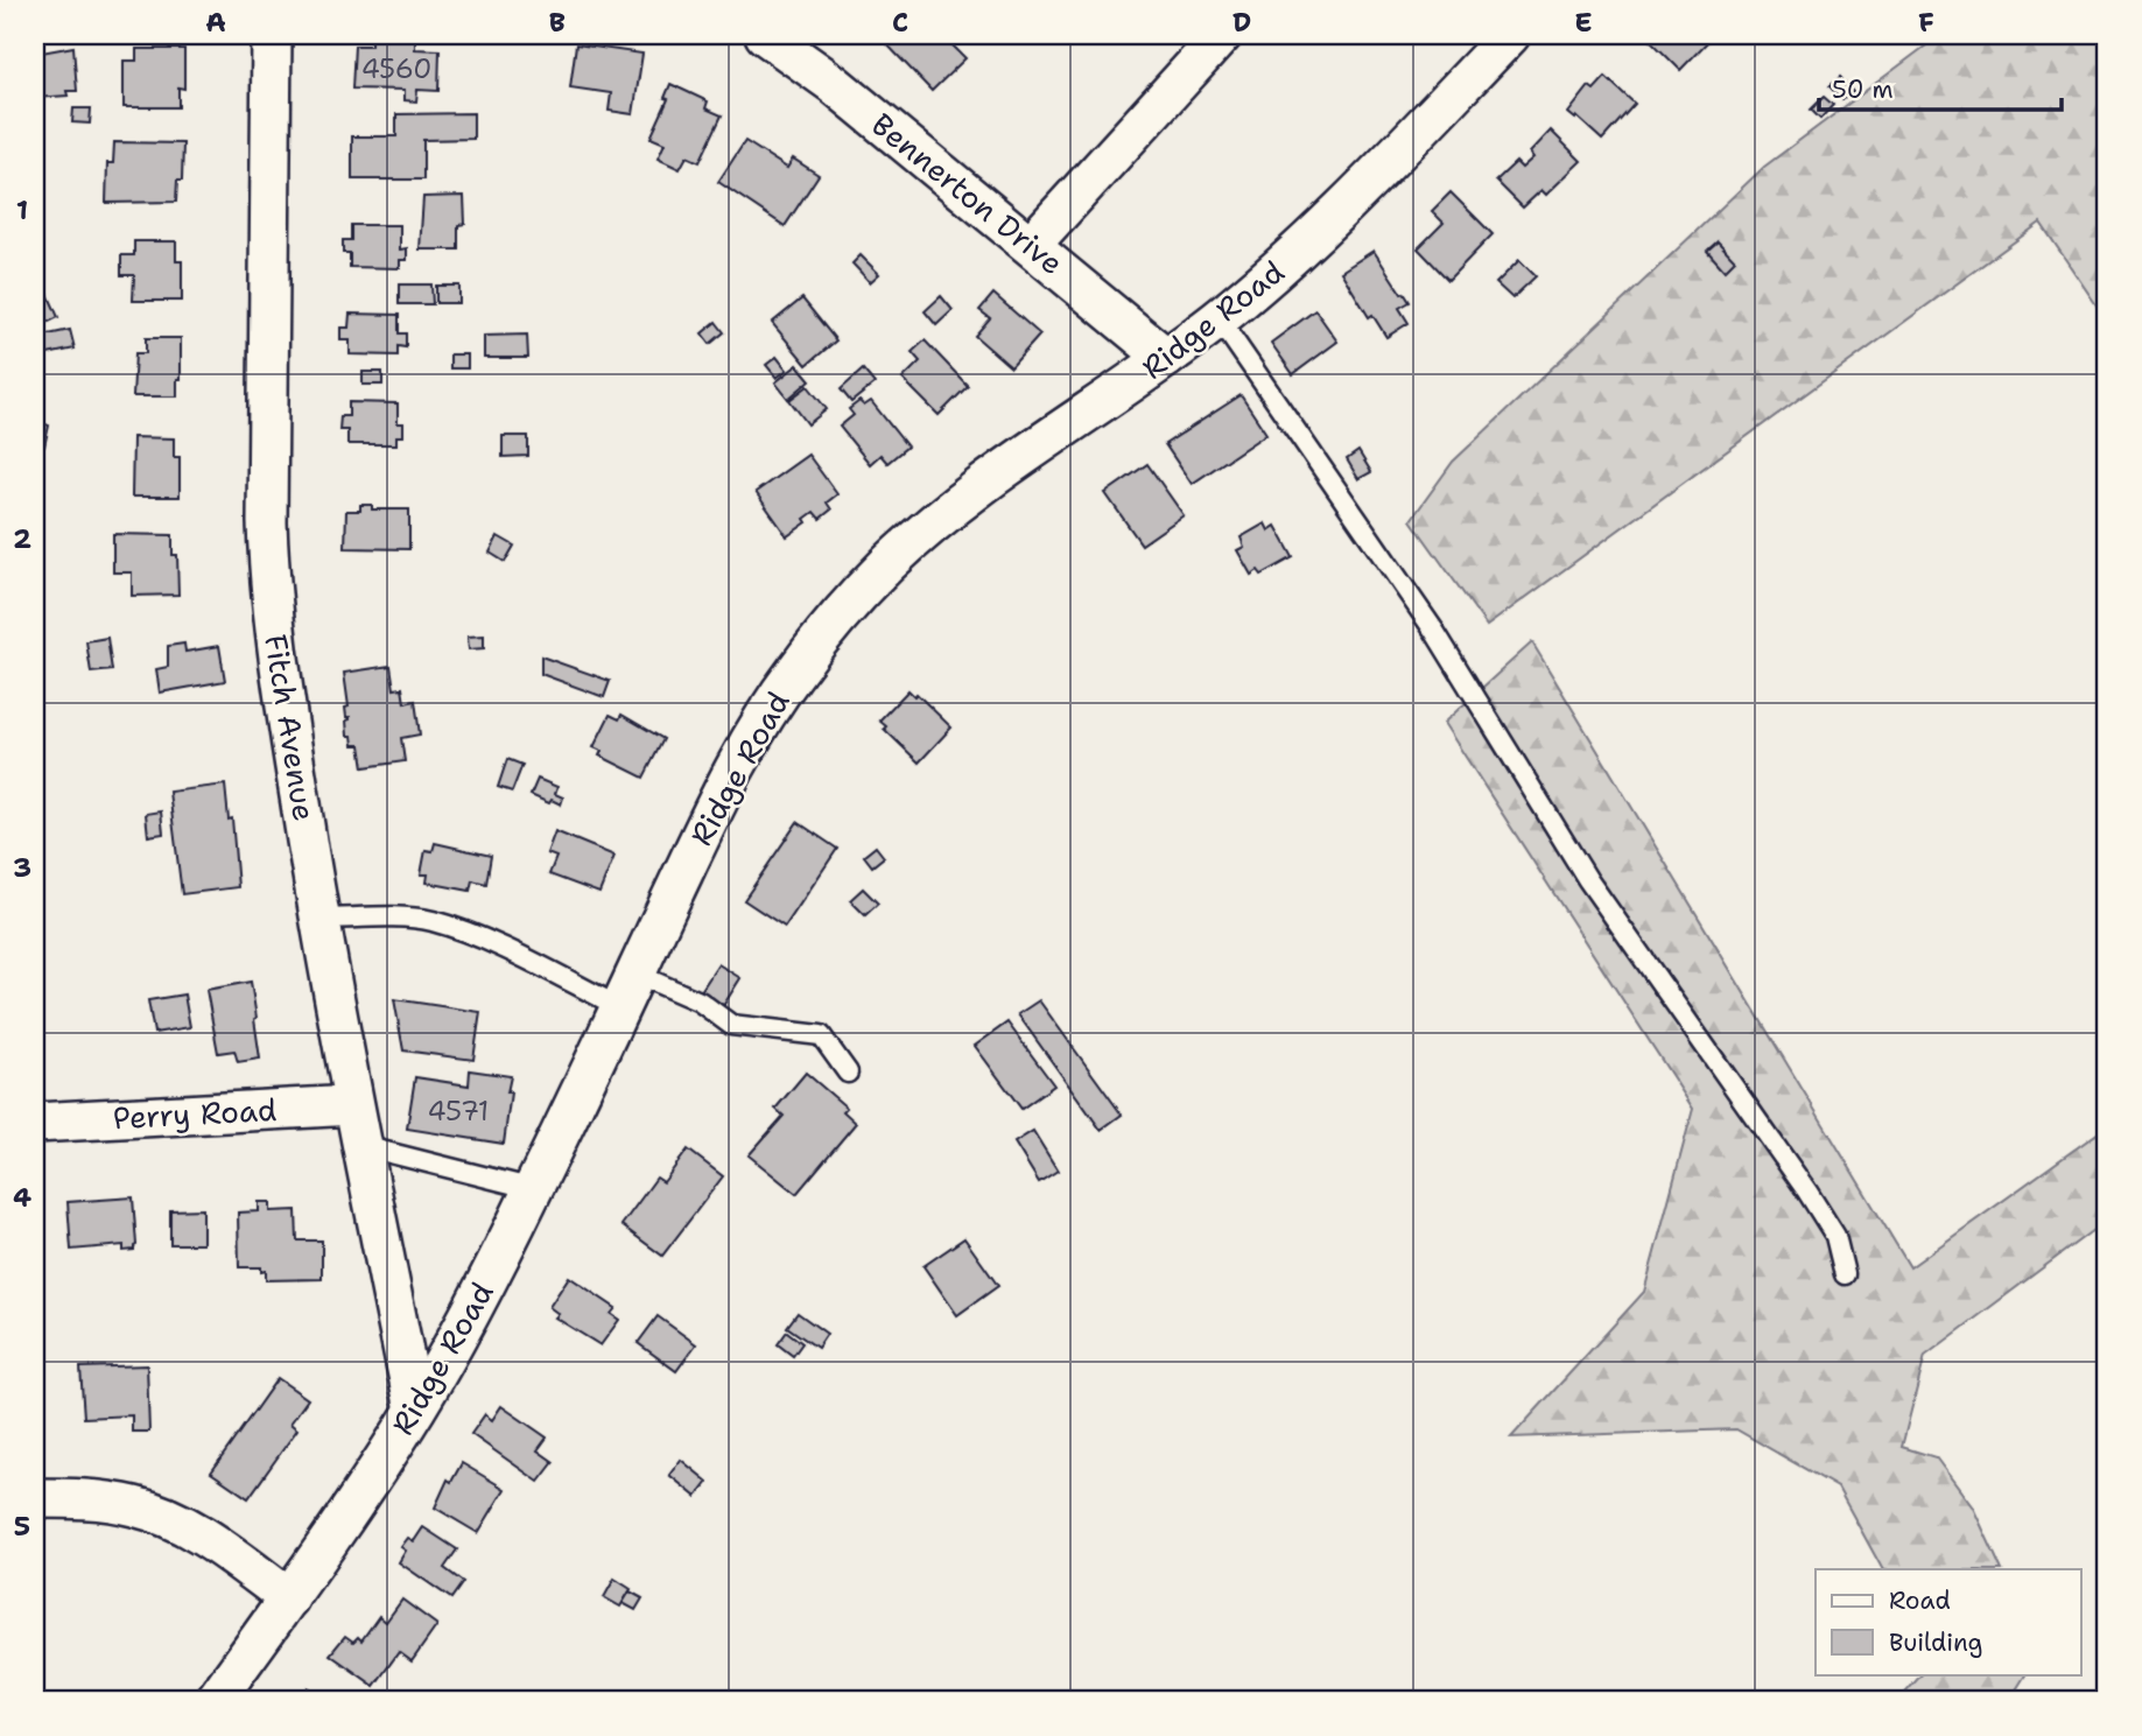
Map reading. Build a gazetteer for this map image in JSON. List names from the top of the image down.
{
  "streets": {
    "street": [
      "Bennerton Drive",
      "Ridge Road",
      "Fitch Avenue",
      "Perry Road"
    ]
  },
  "crossings": [
    ["Bennerton Drive", "Ridge Road"],
    ["Ridge Road", "Fitch Avenue"],
    ["Fitch Avenue", "Perry Road"]
  ],
  "house_numbers": ["4560", "4571"],
  "legend": ["Road", "Building"],
  "scale_bar": "50 m",
  "grid": {
    "columns": [
      "A",
      "B",
      "C",
      "D",
      "E",
      "F"
    ],
    "rows": [
      "1",
      "2",
      "3",
      "4",
      "5"
    ]
  }
}
